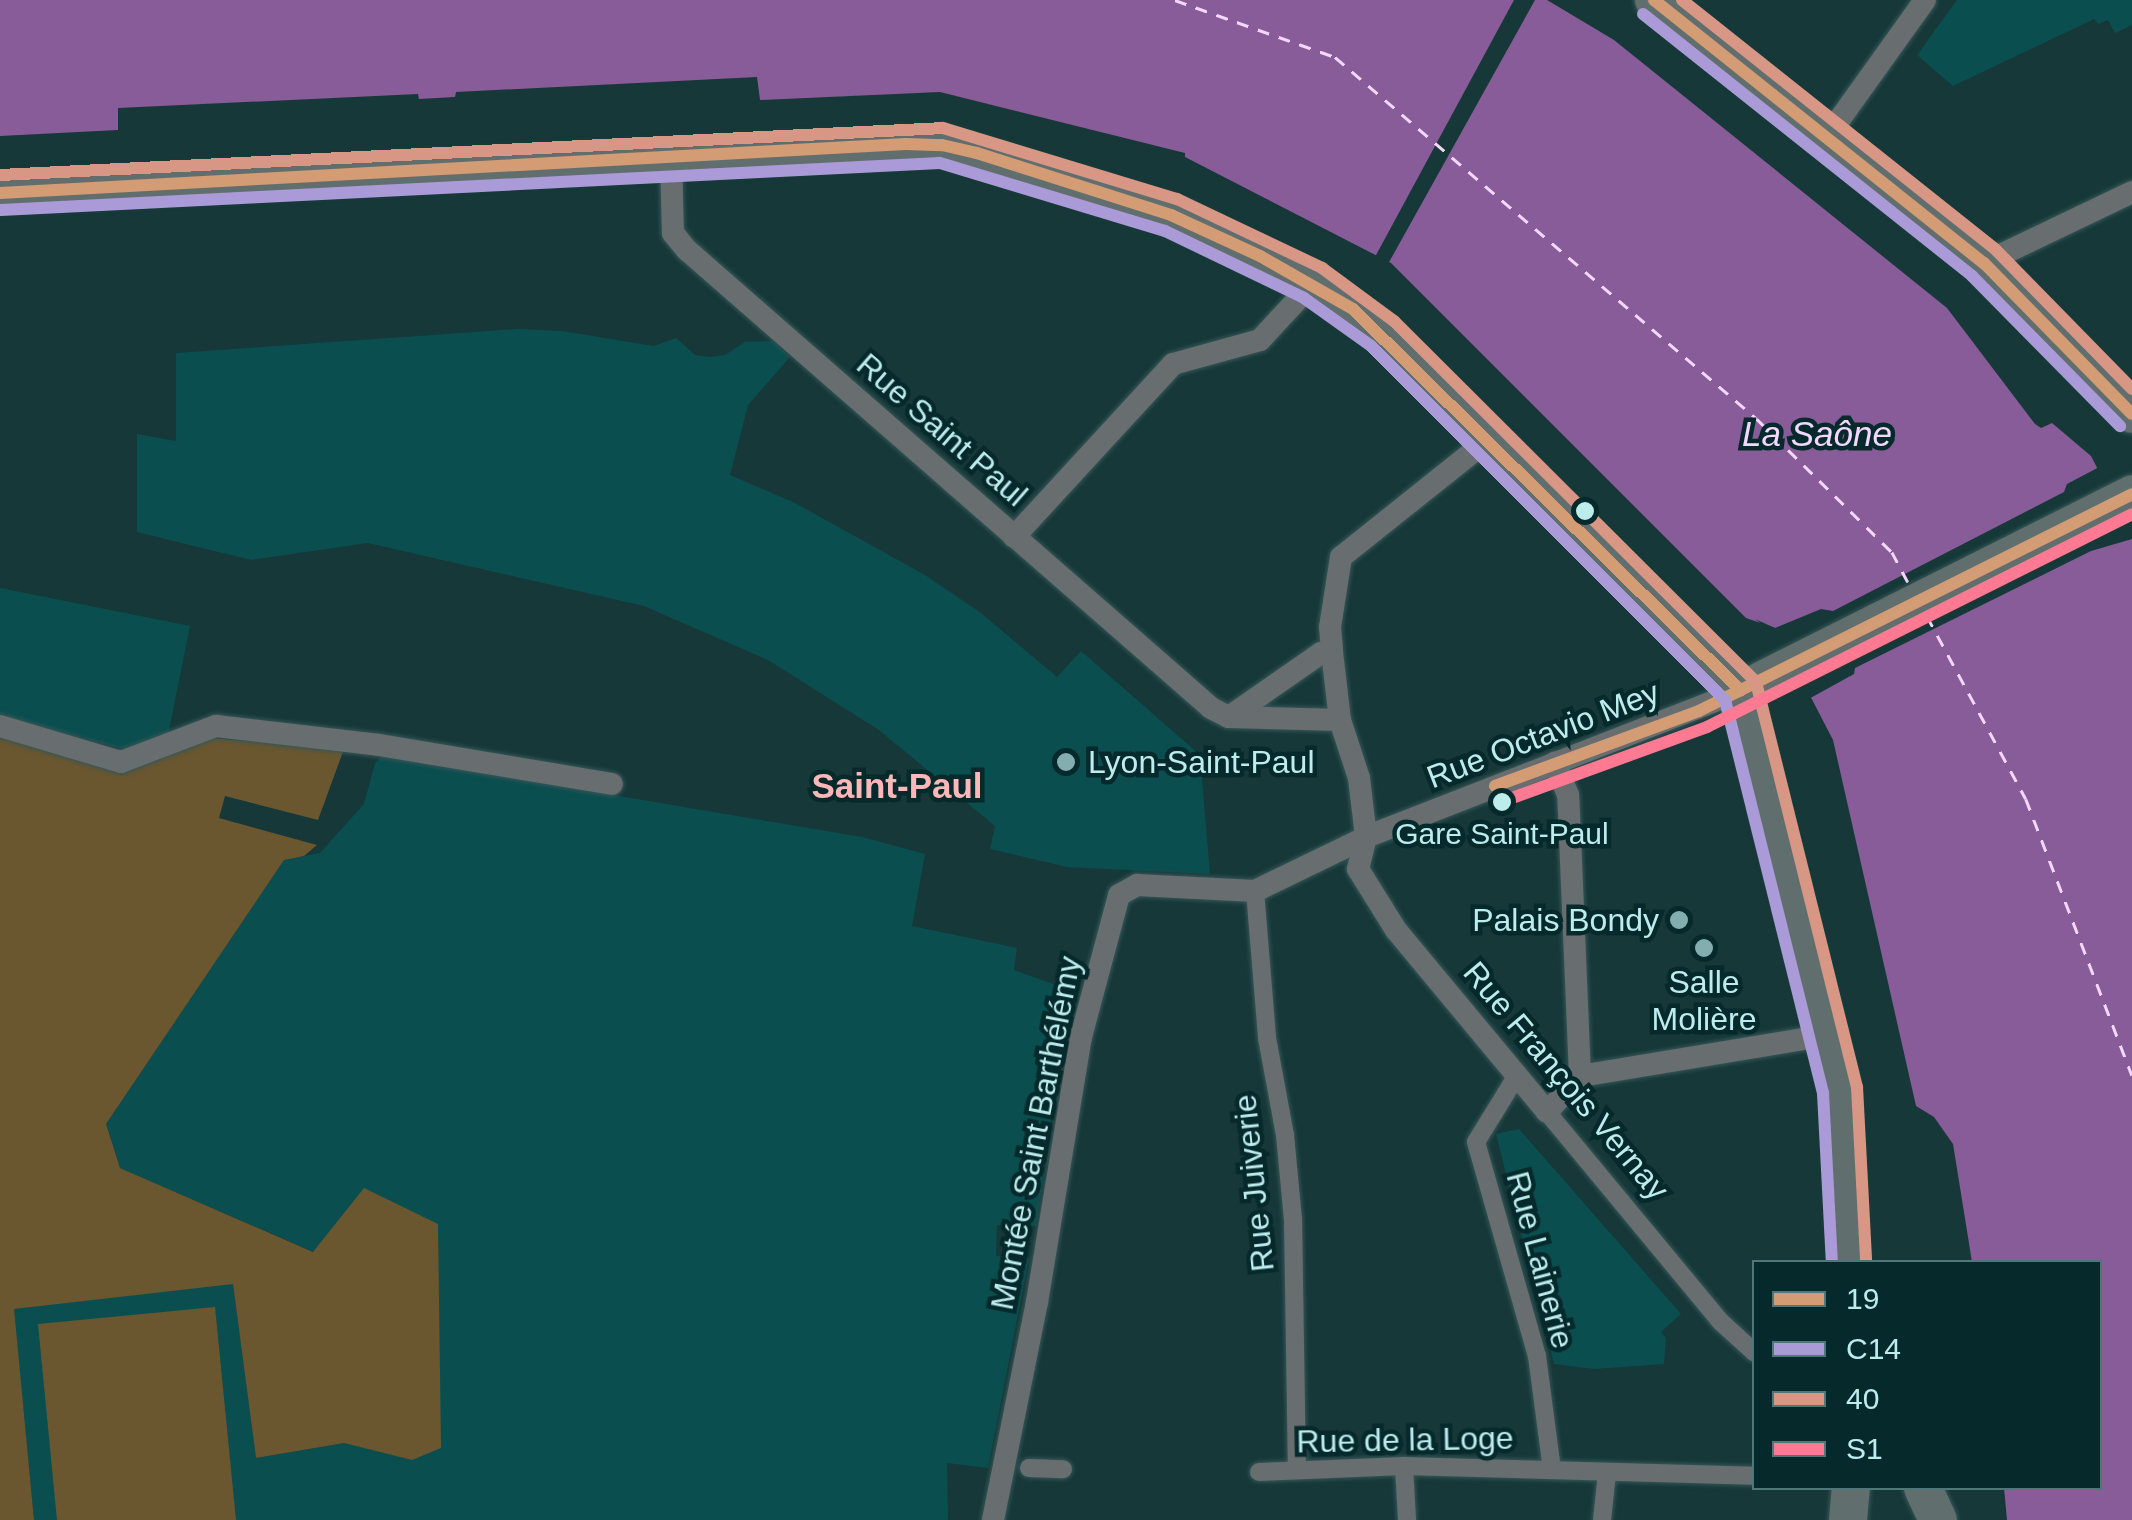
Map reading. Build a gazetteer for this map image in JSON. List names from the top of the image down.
{
  "streets": {
    "street": [
      "Rue Saint Paul",
      "Rue Octavio Mey",
      "Rue François Vernay",
      "Montée Saint Barthélémy",
      "Rue Juiverie",
      "Rue Lainerie",
      "Rue de la Loge"
    ]
  },
  "crossings": [
    ["Rue Octavio Mey", "Rue François Vernay"],
    ["Rue Octavio Mey", "Montée Saint Barthélémy"],
    ["Rue Octavio Mey", "Rue Juiverie"],
    ["Rue François Vernay", "Rue Lainerie"],
    ["Montée Saint Barthélémy", "Rue Juiverie"],
    ["Rue Juiverie", "Rue de la Loge"],
    ["Rue Lainerie", "Rue de la Loge"]
  ],
  "districts": ["Saint-Paul"],
  "water": ["La Saône"],
  "places": [
    "Lyon-Saint-Paul",
    "Gare Saint-Paul",
    "Palais Bondy",
    "Salle Molière"
  ],
  "lines": [
    "transit line 19",
    "transit line 40",
    "transit line C14",
    "transit line S1"
  ],
  "legend": [
    "19",
    "C14",
    "40",
    "S1"
  ]
}
